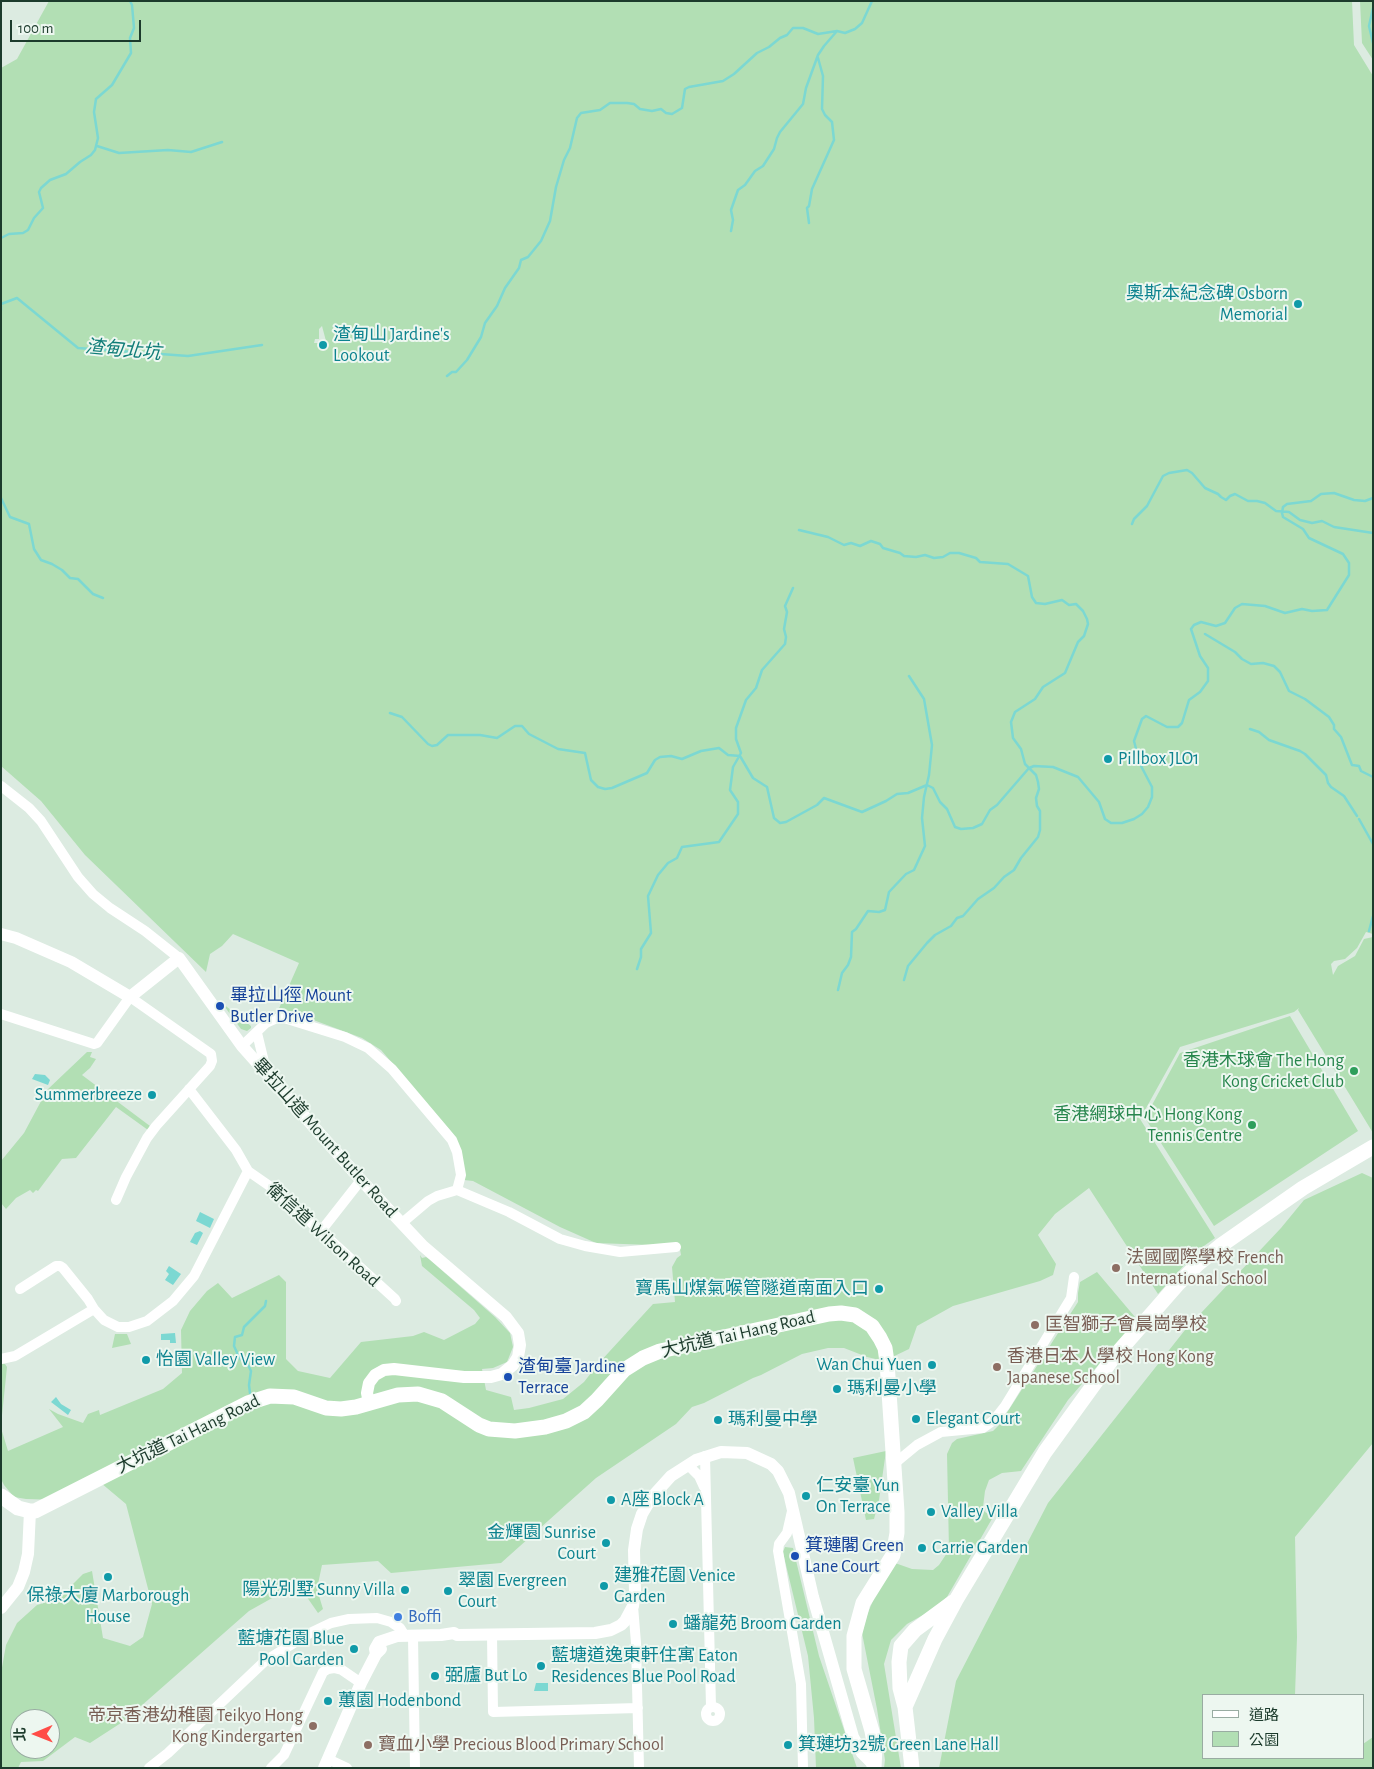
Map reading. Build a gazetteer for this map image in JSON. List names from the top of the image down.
{
  "streets": {
    "main road": ["大坑道 Tai Hang Road"],
    "street": ["畢拉山道 Mount Butler Road", "衛信道 Wilson Road"]
  },
  "crossings": [
    ["畢拉山道 Mount Butler Road", "大坑道 Tai Hang Road"]
  ],
  "water": ["渣甸北坑"],
  "places": [
    "奧斯本紀念碑 Osborn Memorial",
    "渣甸山 Jardine's Lookout",
    "Pillbox JLO1",
    "畢拉山徑 Mount Butler Drive",
    "香港木球會 The Hong Kong Cricket Club",
    "Summerbreeze",
    "香港網球中心 Hong Kong Tennis Centre",
    "法國國際學校 French International School",
    "寶馬山煤氣喉管隧道南面入口",
    "匡智獅子會晨崗學校",
    "怡園 Valley View",
    "Wan Chui Yuen",
    "香港日本人學校 Hong Kong Japanese School",
    "渣甸臺 Jardine Terrace",
    "瑪利曼小學",
    "Elegant Court",
    "瑪利曼中學",
    "仁安臺 Yun On Terrace",
    "A座 Block A",
    "Valley Villa",
    "金輝園 Sunrise Court",
    "Carrie Garden",
    "箕璉閣 Green Lane Court",
    "保祿大廈 Marborough House",
    "建雅花園 Venice Garden",
    "陽光別墅 Sunny Villa",
    "翠園 Evergreen Court",
    "Boffi",
    "蟠龍苑 Broom Garden",
    "藍塘花園 Blue Pool Garden",
    "藍塘道逸東軒住寓 Eaton Residences Blue Pool Road",
    "弼廬 But Lo",
    "蕙園 Hodenbond",
    "帝京香港幼稚園 Teikyo Hong Kong Kindergarten",
    "寶血小學 Precious Blood Primary School",
    "箕璉坊32號 Green Lane Hall"
  ],
  "legend": ["道路", "公園"],
  "scale_bar": "100 m",
  "north": "left"
}
